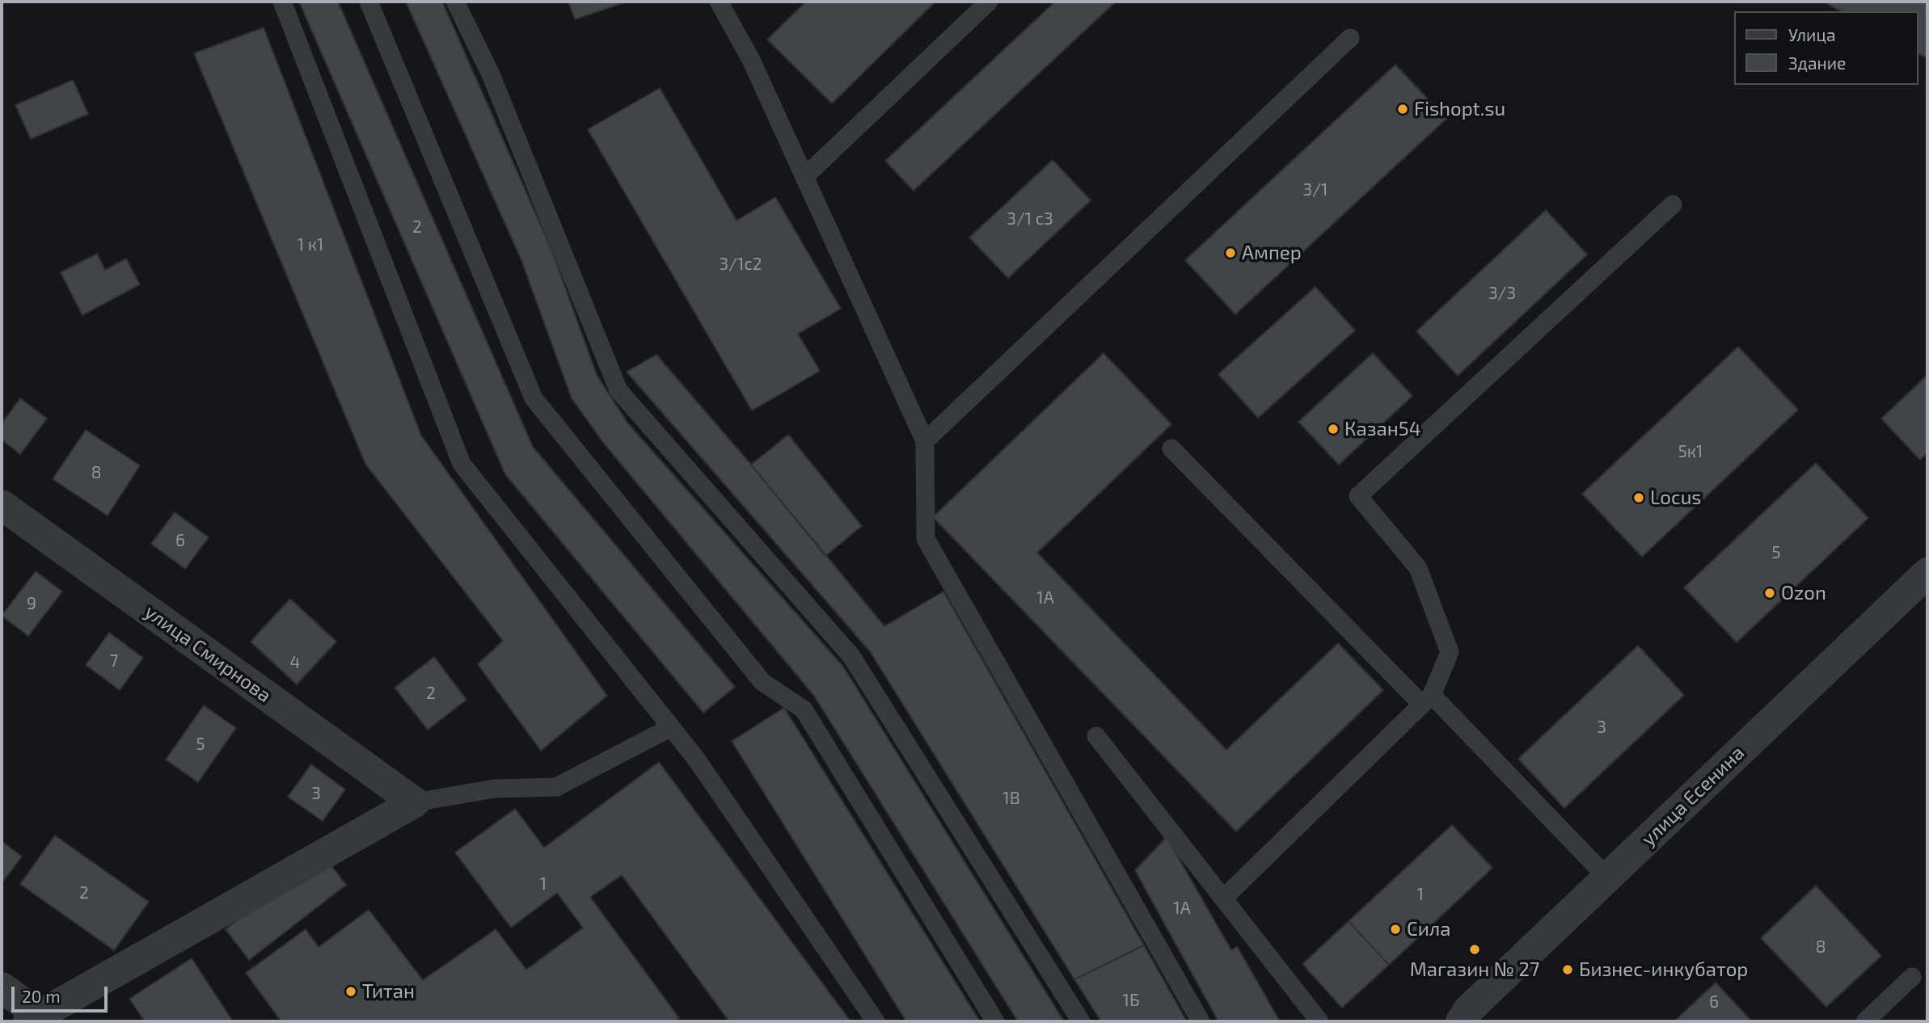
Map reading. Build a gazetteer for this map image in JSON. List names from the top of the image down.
{
  "streets": {
    "street": ["улица Смирнова", "улица Есенина"]
  },
  "places": [
    "Fishopt.su",
    "Ампер",
    "Казан54",
    "Locus",
    "Ozon",
    "Сила",
    "Магазин № 27",
    "Бизнес-инкубатор",
    "Титан"
  ],
  "house_numbers": [
    "3/1",
    "3/1 с3",
    "2",
    "1 к1",
    "3/1с2",
    "3/3",
    "5к1",
    "8",
    "6",
    "5",
    "1А",
    "9",
    "7",
    "4",
    "2",
    "3",
    "5",
    "3",
    "1В",
    "1",
    "2",
    "1",
    "1А",
    "8",
    "1Б",
    "6"
  ],
  "legend": ["Улица", "Здание"],
  "scale_bar": "20 m"
}
